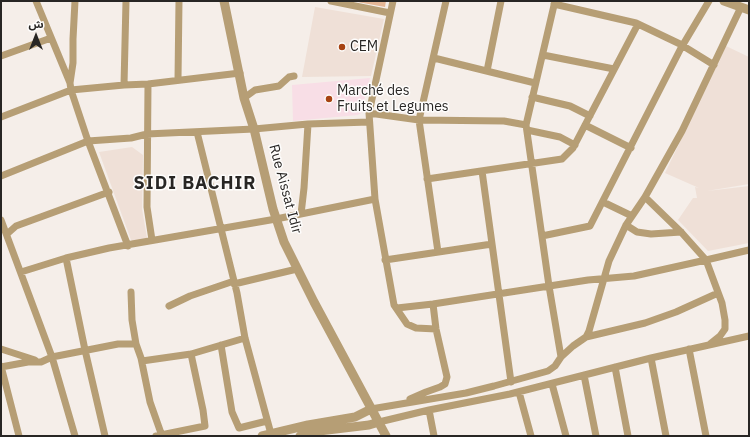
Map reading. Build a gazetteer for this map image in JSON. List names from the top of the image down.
{
  "streets": {
    "street": ["Rue Aissat Idir"]
  },
  "districts": ["SIDI BACHIR"],
  "places": ["CEM", "Marché des Fruits et Legumes"],
  "north": "top"
}
